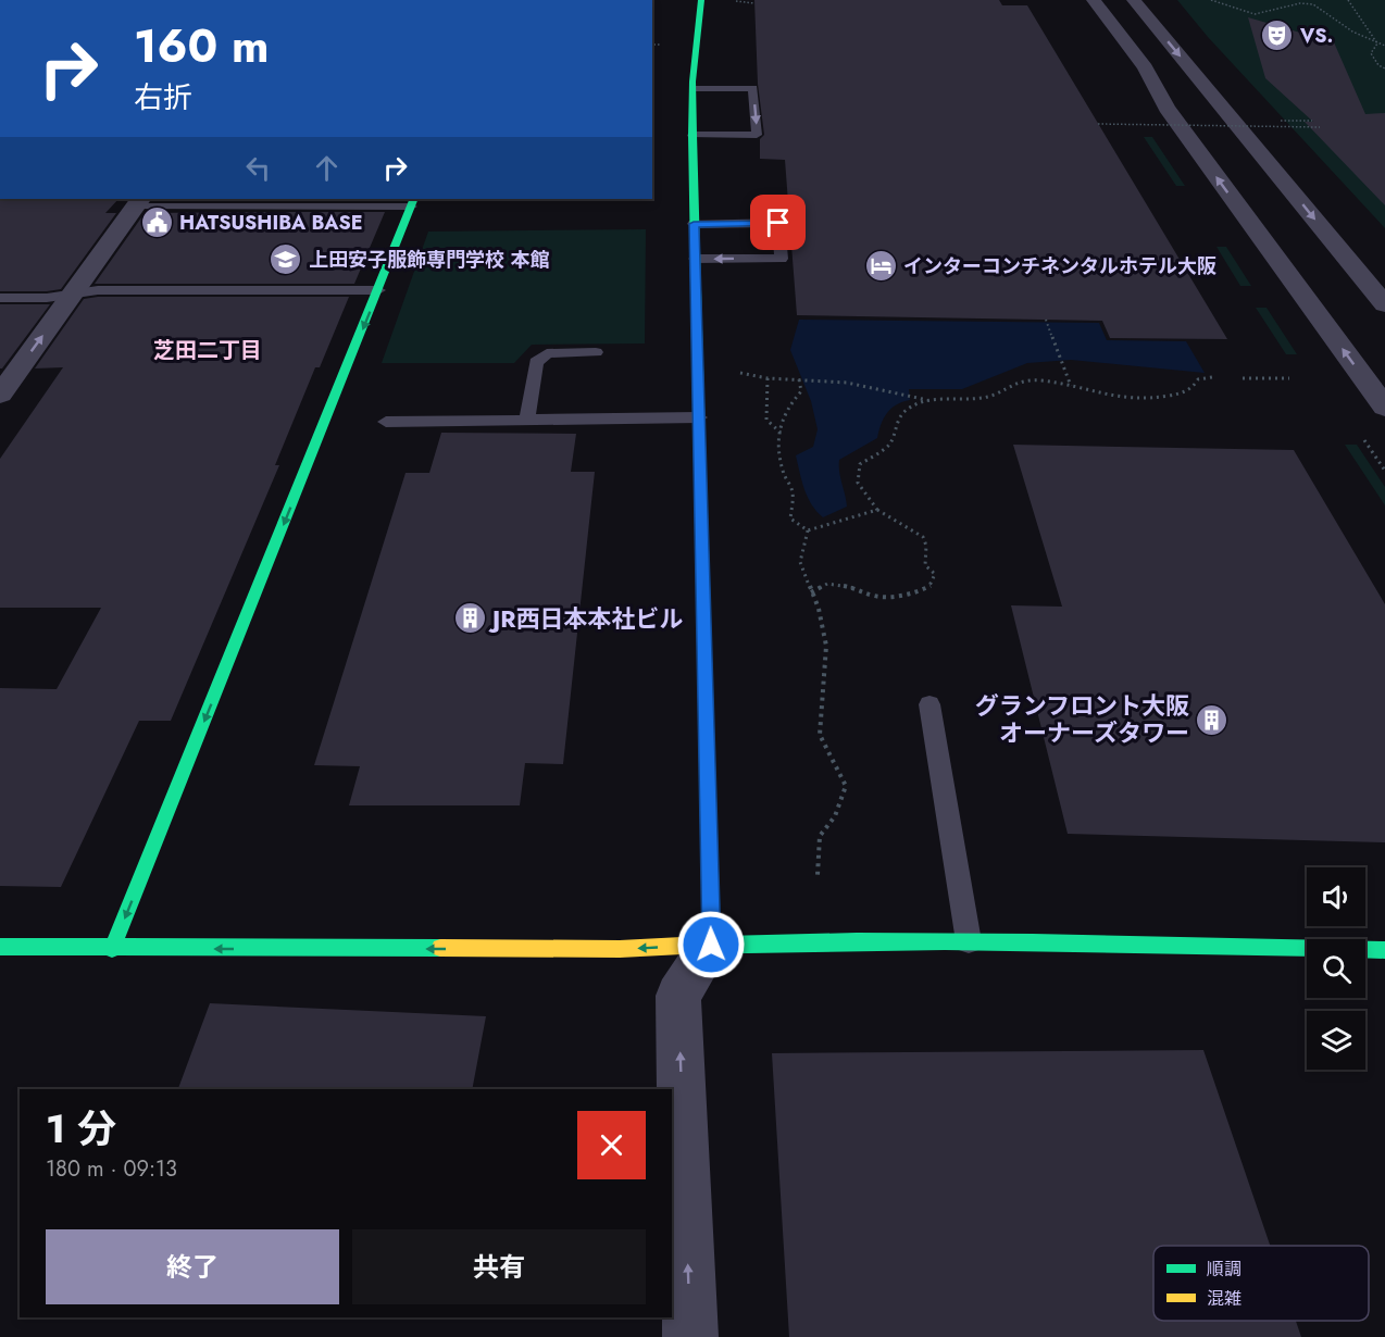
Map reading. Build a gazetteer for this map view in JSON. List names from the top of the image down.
{
  "districts": ["芝田二丁目"],
  "places": {
    "theatre": ["VS."],
    "public building": ["HATSUSHIBA BASE"],
    "school or university": ["上田安子服飾専門学校 本館"],
    "hotel": ["インターコンチネンタルホテル大阪"],
    "building": ["JR西日本本社ビル", "グランフロント大阪 オーナーズタワー"]
  },
  "legend": ["順調", "混雑"],
  "page": {
    "turn": ["160 m", "右折"],
    "heading": ["1 分", "180 m · 09:13"],
    "buttons": ["終了", "共有"]
  }
}
